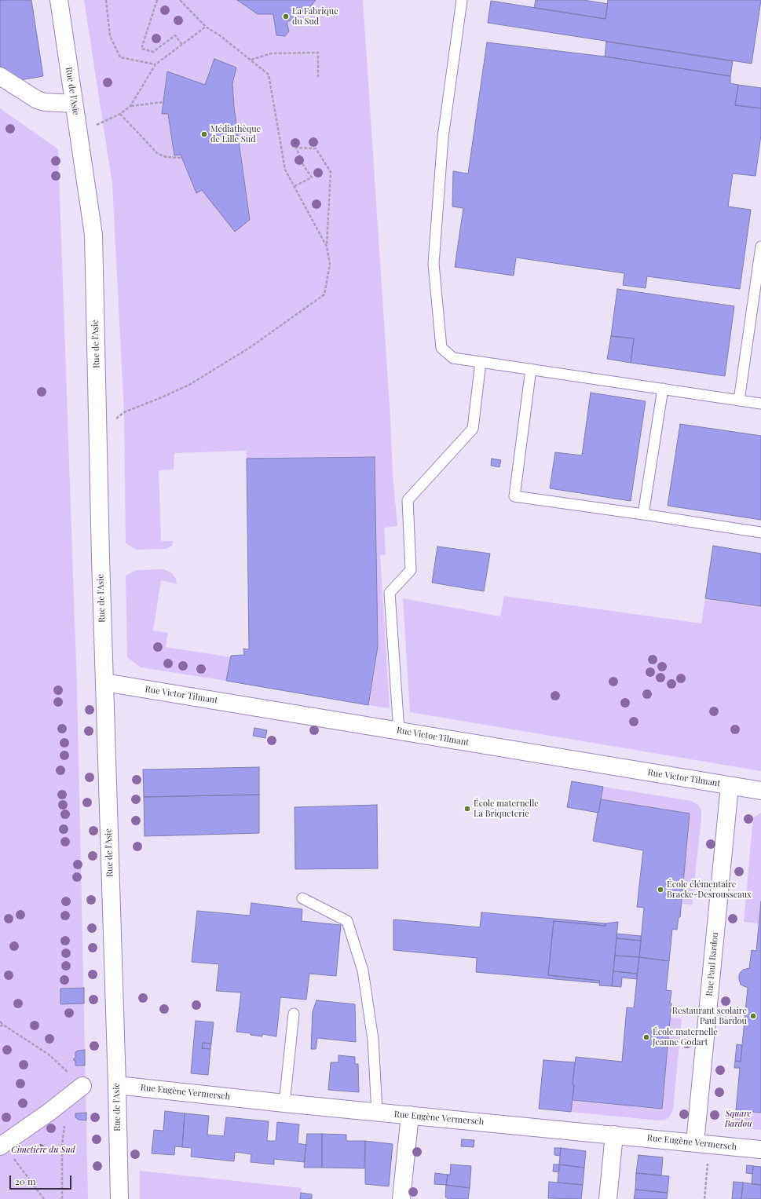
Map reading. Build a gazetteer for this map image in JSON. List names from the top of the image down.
{
  "streets": {
    "street": [
      "Rue de l'Asie",
      "Rue Victor Tilmant",
      "Rue Paul Bardou",
      "Rue Eugène Vermersch"
    ]
  },
  "crossings": [
    ["Rue de l'Asie", "Rue Victor Tilmant"],
    ["Rue de l'Asie", "Rue Eugène Vermersch"],
    ["Rue Victor Tilmant", "Rue Paul Bardou"],
    ["Rue Paul Bardou", "Rue Eugène Vermersch"]
  ],
  "parks": ["Square Bardou", "Cimetière du Sud"],
  "places": [
    "La Fabrique du Sud",
    "Médiathèque de Lille Sud",
    "École maternelle La Briqueterie",
    "École élémentaire Bracke-Desrousseaux",
    "Restaurant scolaire Paul Bardou",
    "École maternelle Jeanne Godart"
  ],
  "scale_bar": "20 m"
}
